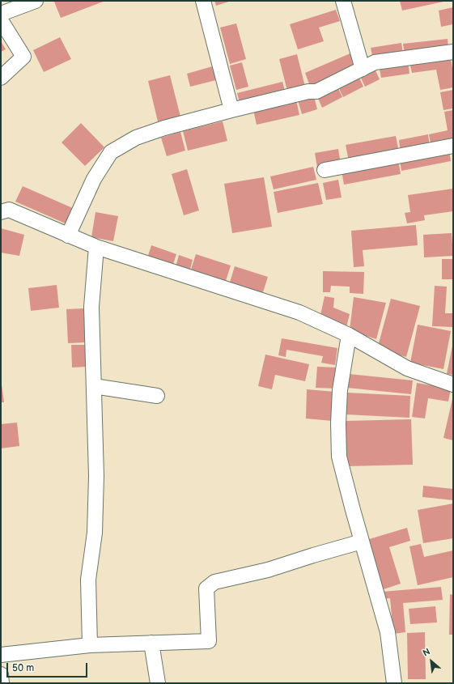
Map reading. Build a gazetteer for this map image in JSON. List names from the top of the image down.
{
  "scale_bar": "50 m",
  "north": "top left"
}
